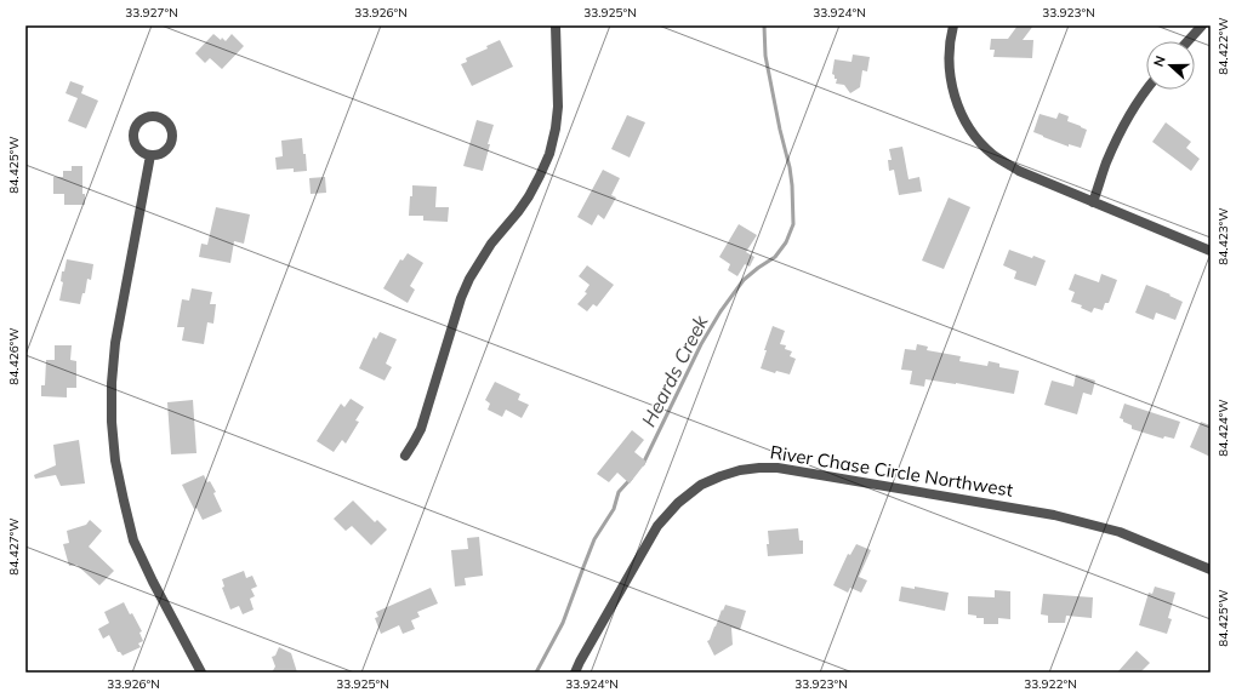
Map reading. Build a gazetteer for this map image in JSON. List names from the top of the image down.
{
  "streets": {
    "street": ["River Chase Circle Northwest"]
  },
  "water": ["Heards Creek"],
  "north": "left",
  "coordinates": [
    "33.927°N",
    "33.926°N",
    "33.925°N",
    "33.924°N",
    "33.923°N",
    "84.422°W",
    "84.425°W",
    "84.423°W",
    "84.426°W",
    "84.424°W",
    "84.427°W",
    "33.922°N"
  ]
}
